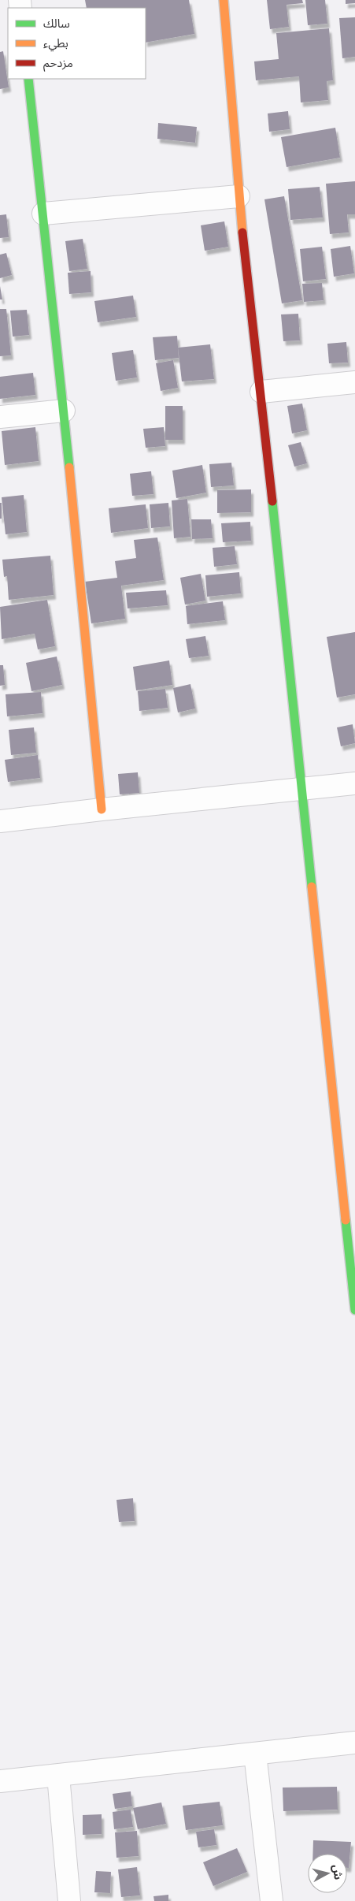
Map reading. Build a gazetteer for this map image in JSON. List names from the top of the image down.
{
  "legend": ["سالك", "بطيء", "مزدحم"],
  "north": "right"
}
